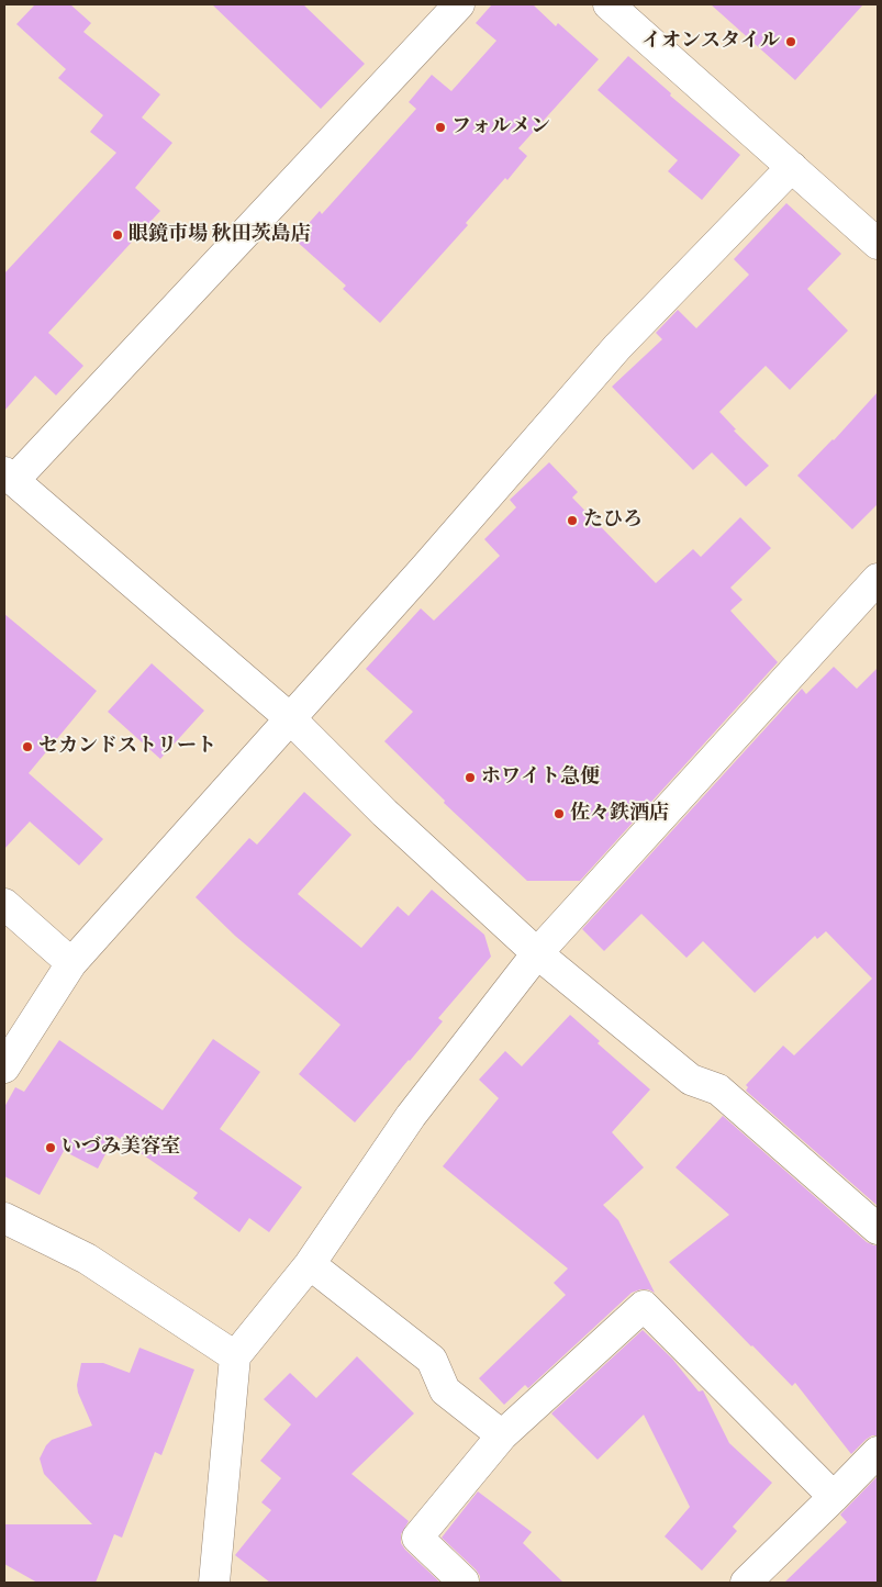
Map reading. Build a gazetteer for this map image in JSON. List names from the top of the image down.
{
  "places": [
    "イオンスタイル",
    "フォルメン",
    "眼鏡市場 秋田茨島店",
    "たひろ",
    "セカンドストリート",
    "ホワイト急便",
    "佐々鉄酒店",
    "いづみ美容室"
  ]
}
